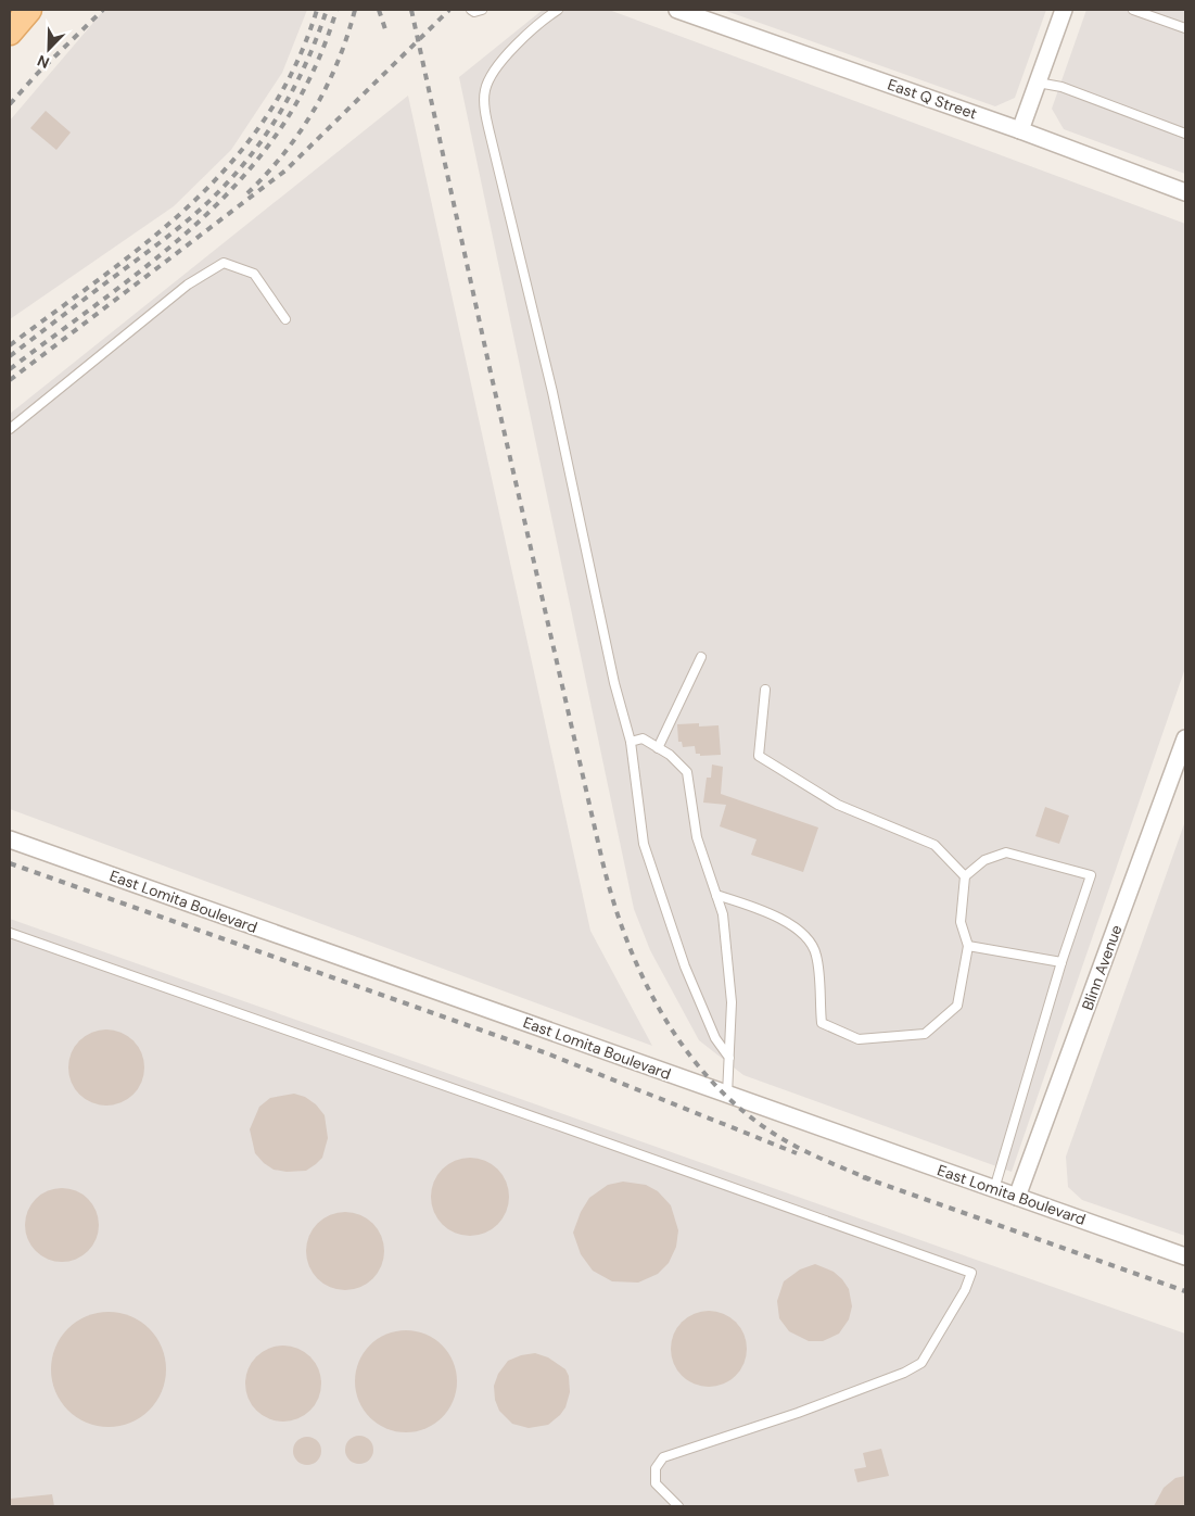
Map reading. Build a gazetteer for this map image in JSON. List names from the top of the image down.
{
  "streets": {
    "street": ["East Q Street", "East Lomita Boulevard", "Blinn Avenue"]
  },
  "crossings": [
    ["East Lomita Boulevard", "Blinn Avenue"]
  ],
  "north": "bottom left"
}
